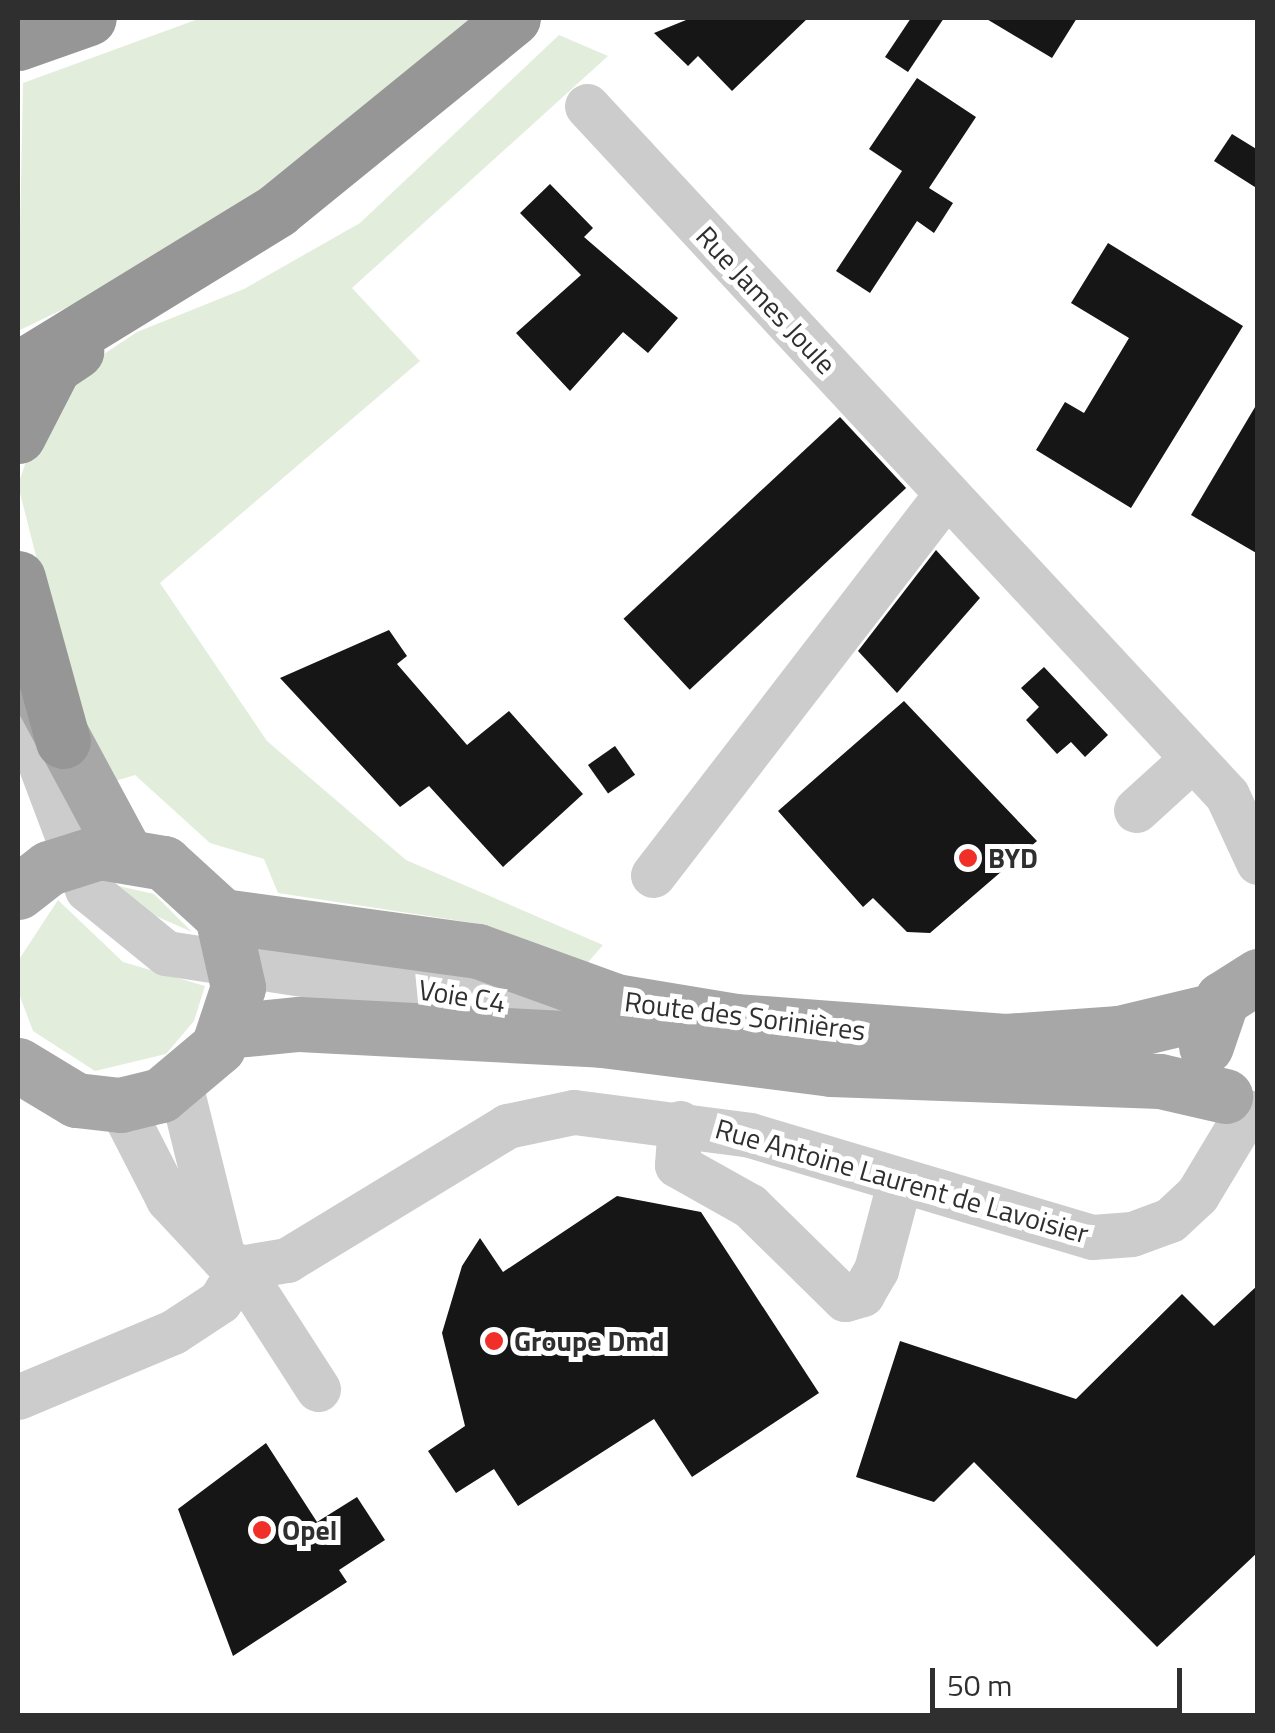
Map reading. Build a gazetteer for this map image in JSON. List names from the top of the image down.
{
  "streets": {
    "main road": ["Route des Sorinières"],
    "street": ["Rue James Joule", "Voie C4", "Rue Antoine Laurent de Lavoisier"]
  },
  "crossings": [
    ["Voie C4", "Route des Sorinières"],
    ["Route des Sorinières", "Rue Antoine Laurent de Lavoisier"]
  ],
  "places": ["BYD", "Groupe Dmd", "Opel"],
  "scale_bar": "50 m"
}
